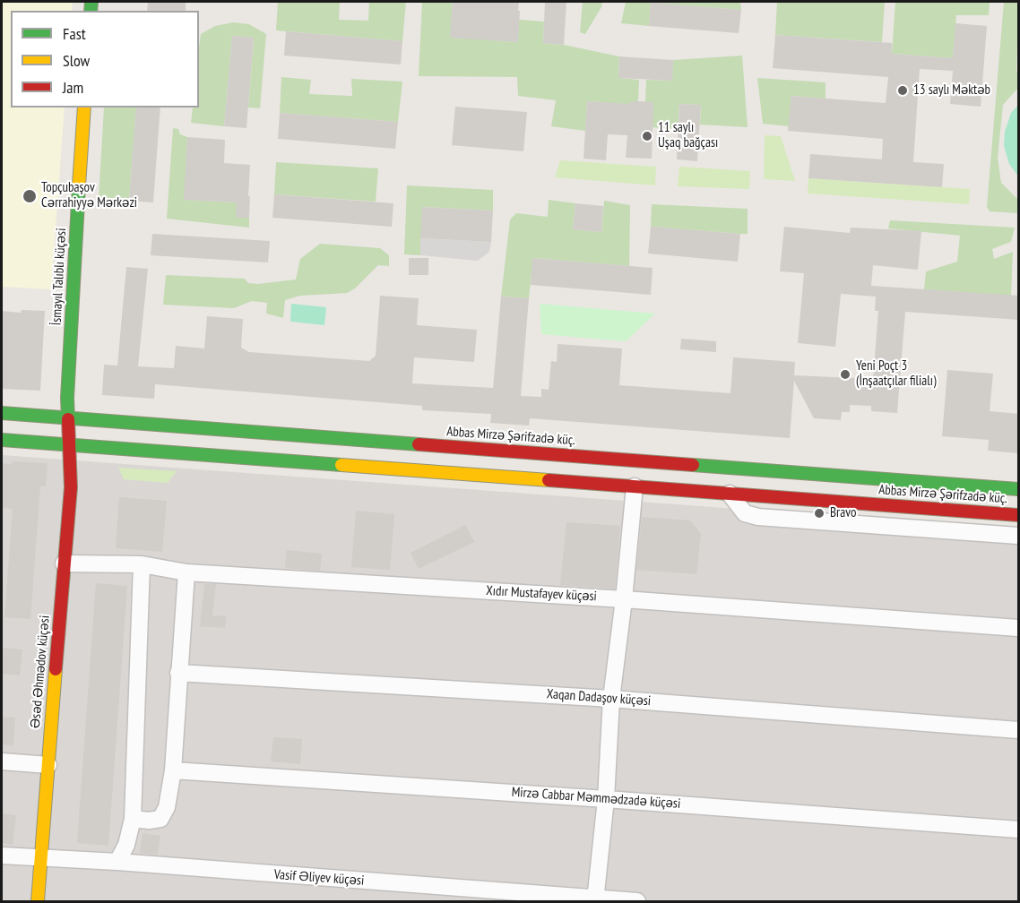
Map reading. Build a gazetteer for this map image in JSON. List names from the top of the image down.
{
  "streets": {
    "main road": ["İsmayıl Talıblı küçəsi", "Abbas Mirzə Şərifzadə küç.", "Əsəd Əhmədov küçəsi"],
    "street": [
      "Xıdır Mustafayev küçəsi",
      "Xaqan Dadaşov küçəsi",
      "Mirzə Cabbar Məmmədzadə küçəsi",
      "Vasif Əliyev küçəsi"
    ]
  },
  "crossings": [
    ["İsmayıl Talıblı küçəsi", "Abbas Mirzə Şərifzadə küç."],
    ["İsmayıl Talıblı küçəsi", "Əsəd Əhmədov küçəsi"],
    ["Abbas Mirzə Şərifzadə küç.", "Əsəd Əhmədov küçəsi"],
    ["Xıdır Mustafayev küçəsi", "Əsəd Əhmədov küçəsi"],
    ["Əsəd Əhmədov küçəsi", "Vasif Əliyev küçəsi"]
  ],
  "places": [
    "13 saylı Məktəb",
    "11 saylı Uşaq bağçası",
    "Topçubaşov Cərrahiyyə Mərkəzi",
    "Yeni Poçt 3 (İnşaatçılar filialı)",
    "Bravo"
  ],
  "legend": ["Fast", "Slow", "Jam"]
}
